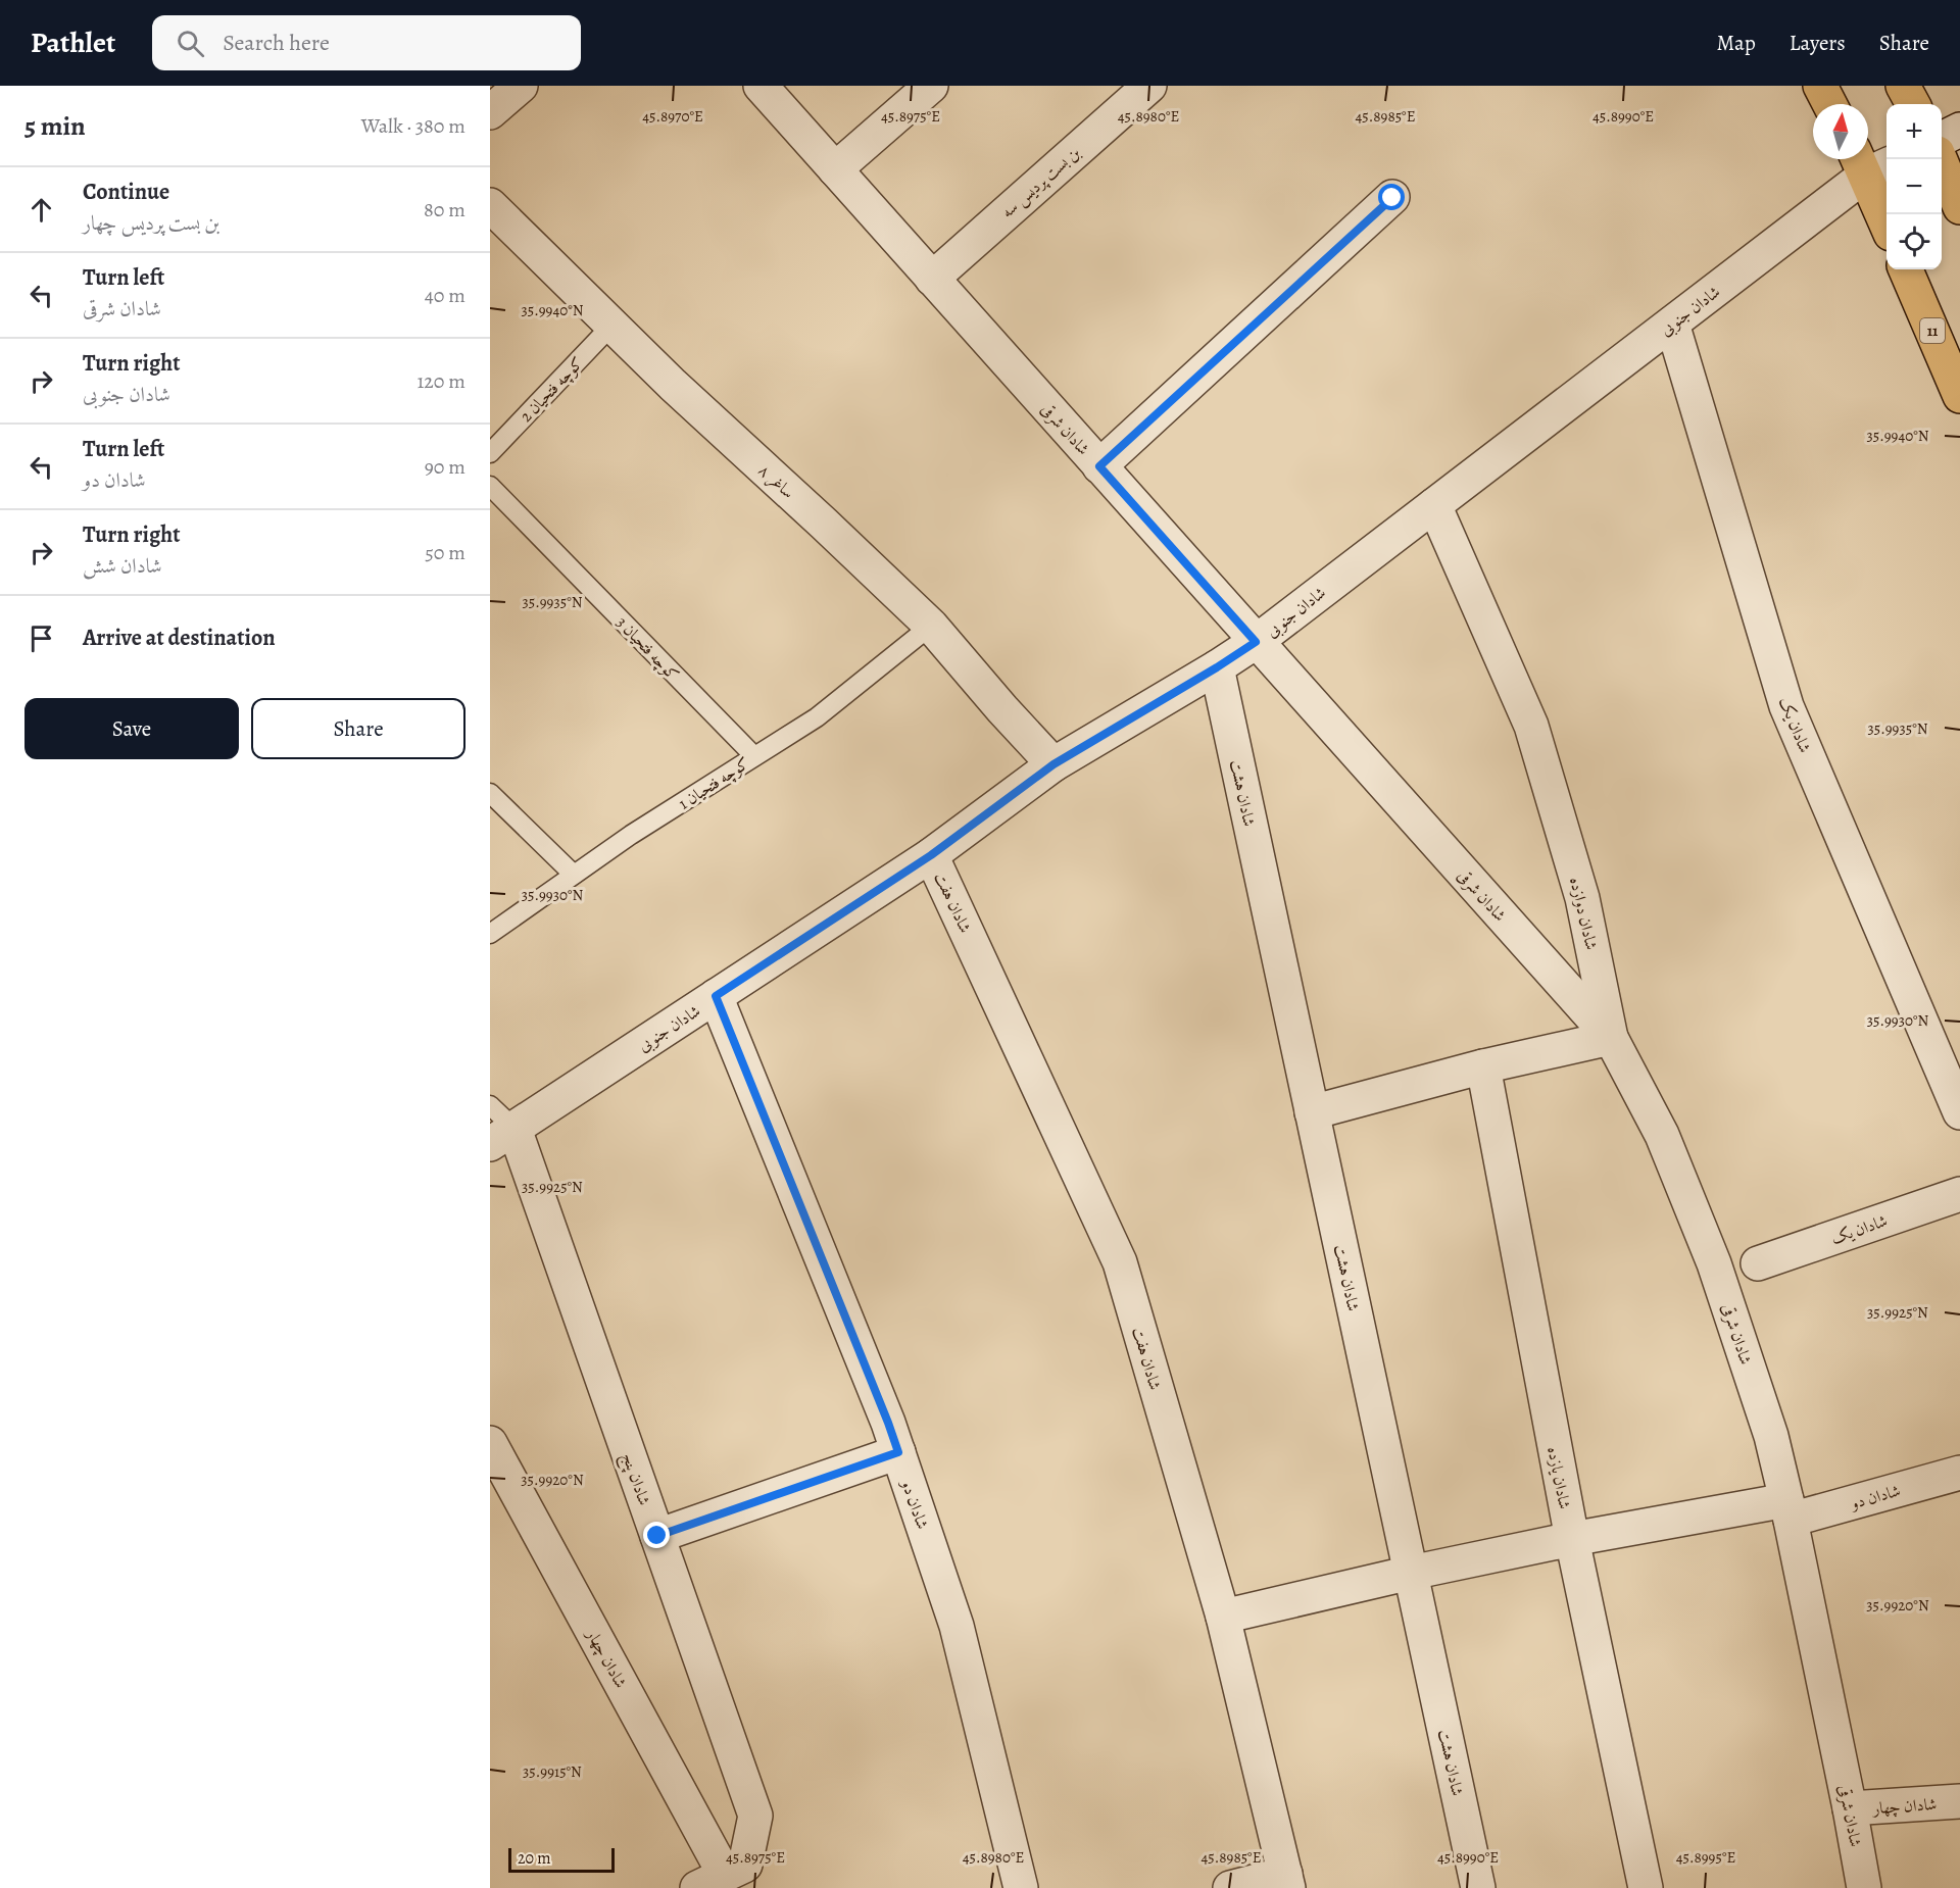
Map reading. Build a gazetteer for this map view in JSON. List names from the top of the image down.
{
  "streets": {
    "main road": ["11"],
    "street": [
      "بن بست پردیس سه",
      "شادان جنوبی",
      "شادان شرقی",
      "ساغر ٨",
      "شادان یک",
      "شادان هشت",
      "شادان هفت",
      "شادان دوازده",
      "شادان یازده",
      "شادان پنج",
      "شادان دو",
      "شادان چهار"
    ],
    "lane": ["کوچه فتحیان 2", "کوچه فتحیان 3", "کوچه فتحیان 1"]
  },
  "crossings": [
    ["بن بست پردیس سه", "شادان شرقی"],
    ["شادان جنوبی", "شادان شرقی"],
    ["شادان جنوبی", "ساغر ٨"],
    ["شادان جنوبی", "شادان یک"],
    ["شادان جنوبی", "شادان هشت"],
    ["شادان جنوبی", "شادان هفت"],
    ["شادان جنوبی", "شادان دوازده"],
    ["شادان جنوبی", "شادان پنج"],
    ["شادان جنوبی", "شادان دو"],
    ["کوچه فتحیان 2", "ساغر ٨"],
    ["شادان شرقی", "شادان دوازده"],
    ["شادان شرقی", "شادان دو"],
    ["شادان شرقی", "شادان چهار"],
    ["ساغر ٨", "کوچه فتحیان 1"],
    ["کوچه فتحیان 3", "کوچه فتحیان 1"],
    ["شادان هشت", "شادان دو"],
    ["شادان هفت", "شادان دو"],
    ["شادان یازده", "شادان دو"],
    ["شادان پنج", "شادان چهار"]
  ],
  "scale_bar": "20 m",
  "north": "top",
  "page": {
    "header": "Pathlet",
    "search": "Search here",
    "nav": ["Map", "Layers", "Share"],
    "heading": ["5 min", "Walk · 380 m"],
    "map_buttons": ["+", "−"],
    "list": [
      ["Continue", "بن بست پردیس چهار", "80 m"],
      ["Turn left", "شادان شرقی", "40 m"],
      ["Turn right", "شادان جنوبی", "120 m"],
      ["Turn left", "شادان دو", "90 m"],
      ["Turn right", "شادان شش", "50 m"],
      "Arrive at destination"
    ],
    "buttons": ["Save", "Share"],
    "scale": "20 m"
  },
  "coordinates": [
    "45.8970°E",
    "45.8975°E",
    "45.8980°E",
    "45.8985°E",
    "45.8990°E",
    "35.9940°N",
    "35.9935°N",
    "35.9930°N",
    "35.9925°N",
    "35.9920°N",
    "35.9915°N",
    "45.8995°E"
  ]
}
